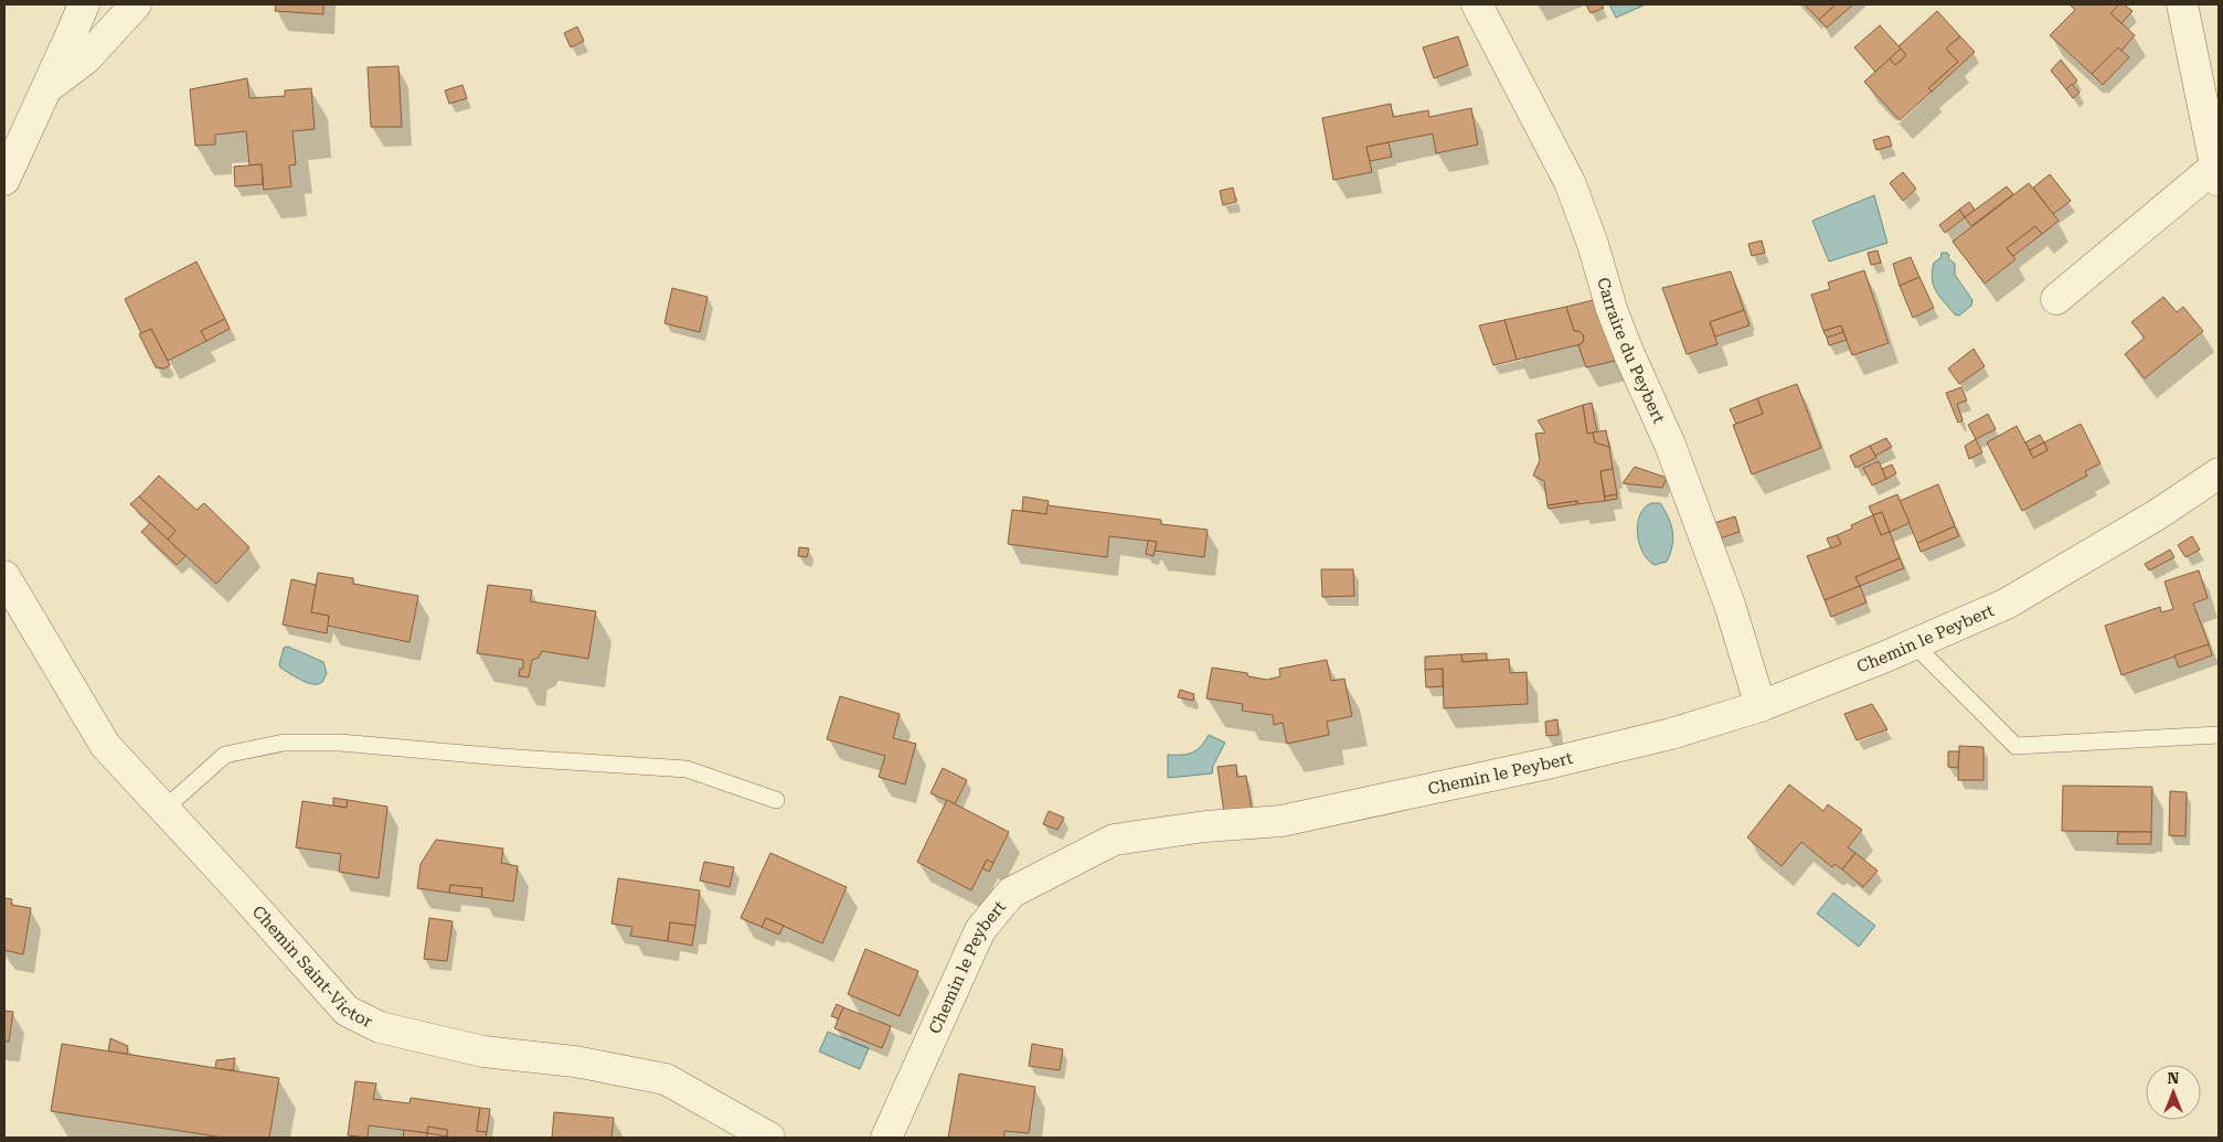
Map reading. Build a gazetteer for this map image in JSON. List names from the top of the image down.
{
  "streets": {
    "street": ["Carraire du Peybert", "Chemin le Peybert", "Chemin Saint-Victor"]
  },
  "crossings": [
    ["Carraire du Peybert", "Chemin le Peybert"]
  ],
  "north": "top"
}
